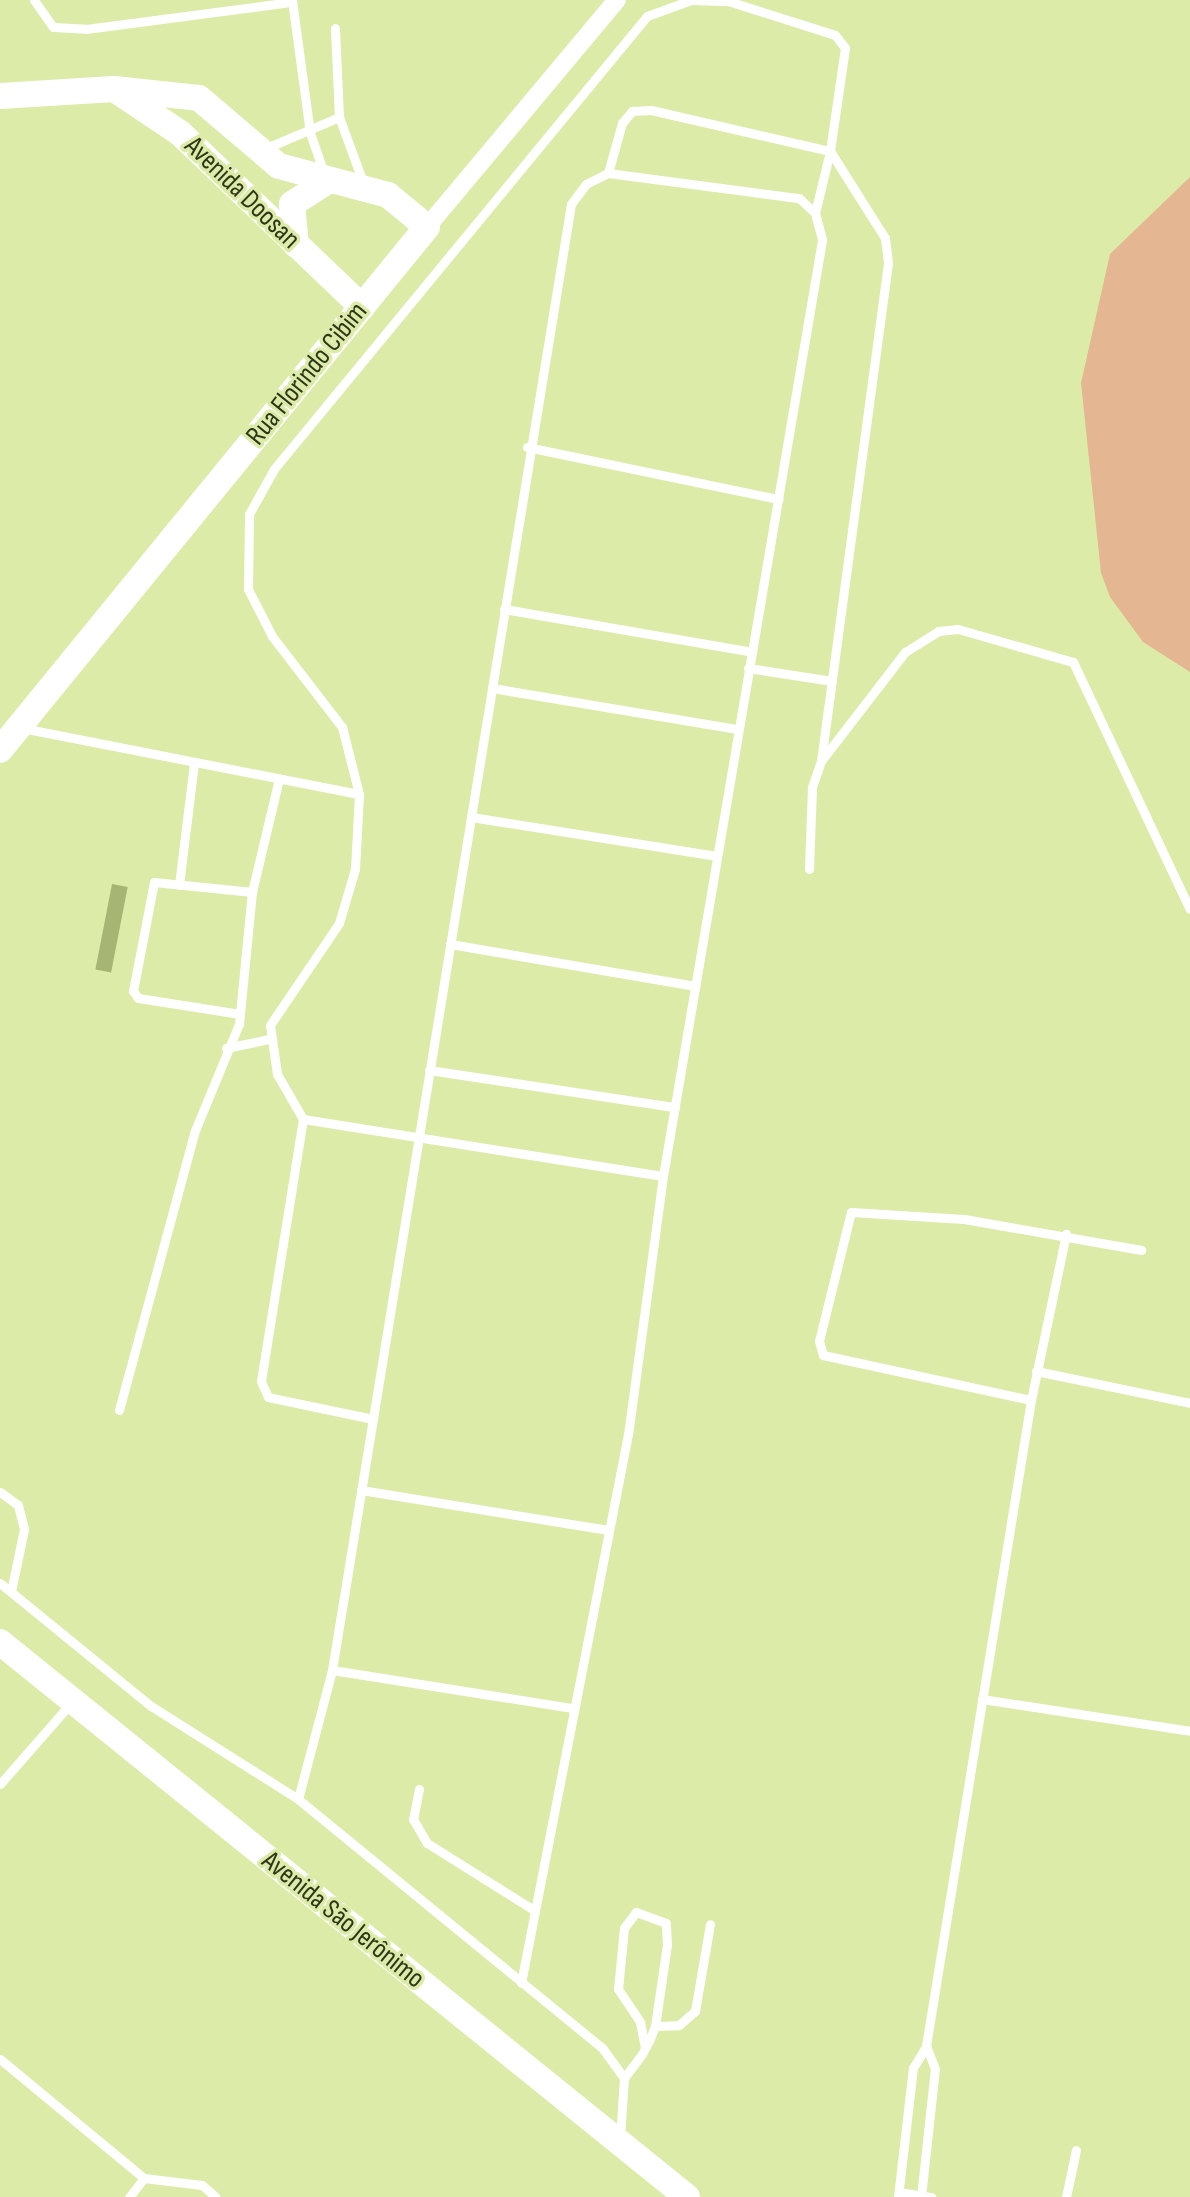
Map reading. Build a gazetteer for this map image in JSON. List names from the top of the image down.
{
  "streets": {
    "street": ["Avenida Doosan", "Rua Florindo Cibim", "Avenida São Jerônimo"]
  },
  "crossings": [
    ["Avenida Doosan", "Rua Florindo Cibim"]
  ]
}
